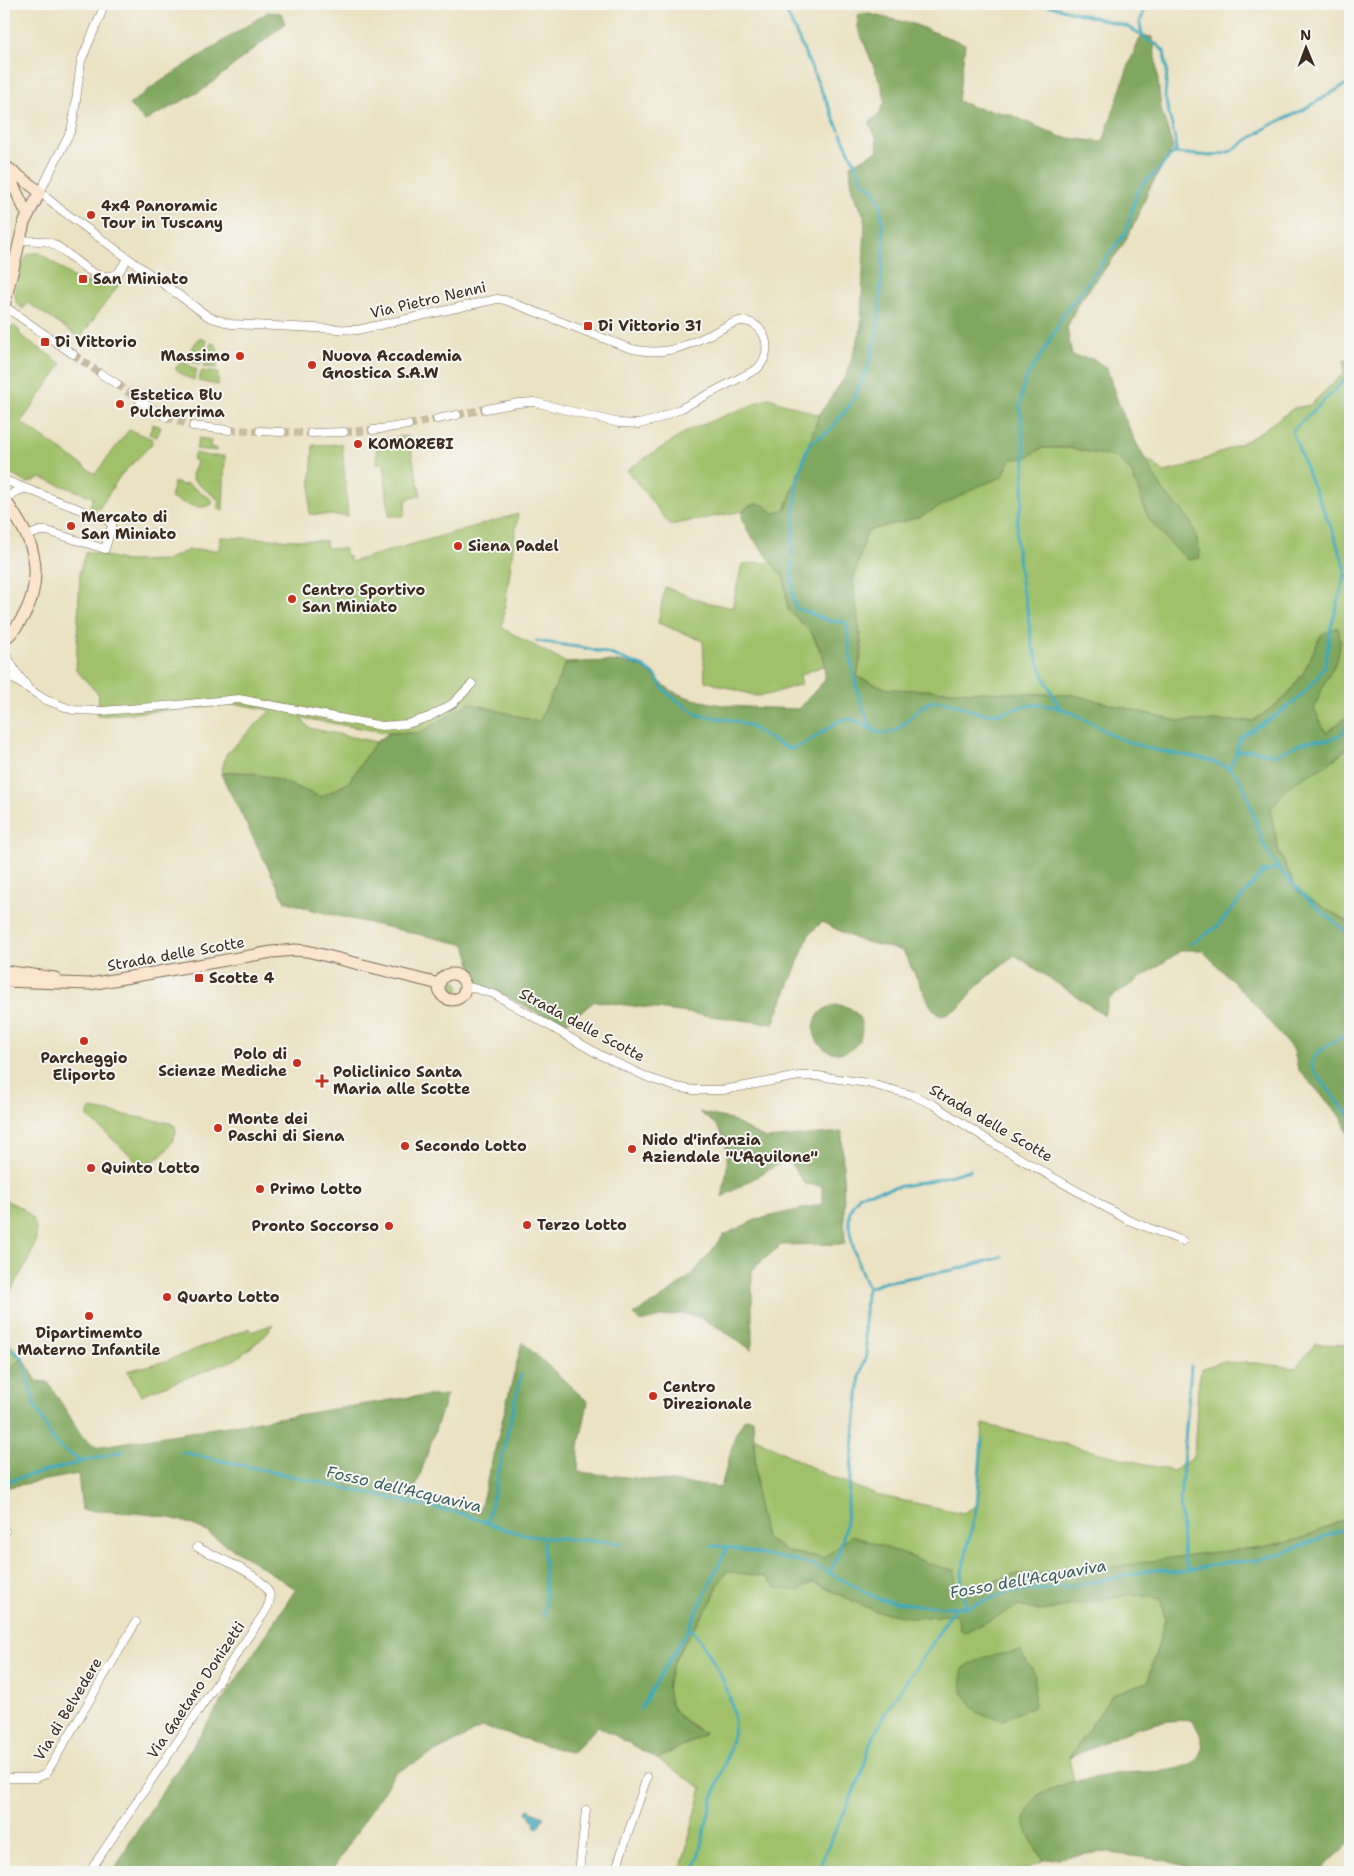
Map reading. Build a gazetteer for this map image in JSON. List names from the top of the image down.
{
  "streets": {
    "street": [
      "Via Pietro Nenni",
      "Strada delle Scotte",
      "Via Gaetano Donizetti",
      "Via di Belvedere"
    ]
  },
  "water": ["Fosso dell'Acquaviva"],
  "places": {
    "other": [
      "4x4 Panoramic Tour in Tuscany",
      "Massimo",
      "Nuova Accademia Gnostica S.A.W",
      "Estetica Blu Pulcherrima",
      "KOMOREBI",
      "Mercato di San Miniato",
      "Siena Padel",
      "Centro Sportivo San Miniato",
      "Parcheggio Eliporto",
      "Polo di Scienze Mediche",
      "Monte dei Paschi di Siena",
      "Secondo Lotto",
      "Nido d'infanzia Aziendale \"L'Aquilone\"",
      "Quinto Lotto",
      "Primo Lotto",
      "Terzo Lotto",
      "Pronto Soccorso",
      "Quarto Lotto",
      "Dipartimemto Materno Infantile",
      "Centro Direzionale"
    ],
    "transit": [
      "San Miniato",
      "Di Vittorio 31",
      "Di Vittorio",
      "Scotte 4"
    ],
    "health": ["Policlinico Santa Maria alle Scotte"]
  },
  "north": "top"
}
